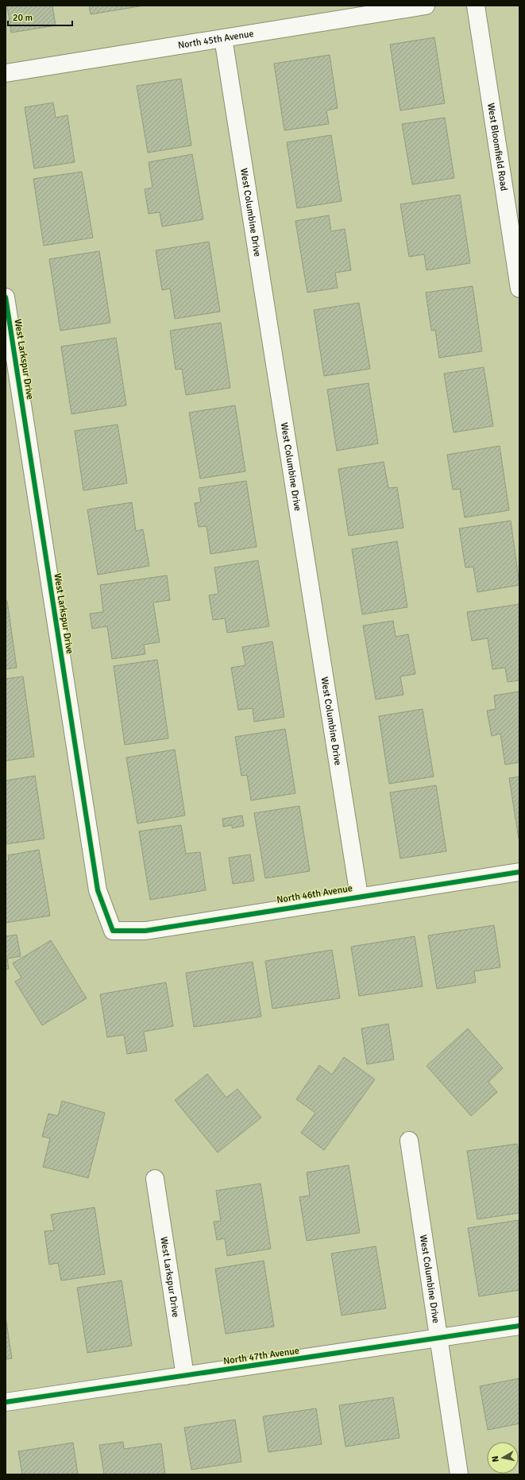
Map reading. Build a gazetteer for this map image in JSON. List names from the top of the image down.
{
  "streets": {
    "street": [
      "North 45th Avenue",
      "West Bloomfield Road",
      "West Columbine Drive",
      "West Larkspur Drive",
      "North 46th Avenue",
      "North 47th Avenue"
    ]
  },
  "crossings": [
    ["North 45th Avenue", "West Columbine Drive"],
    ["West Columbine Drive", "North 46th Avenue"],
    ["West Columbine Drive", "North 47th Avenue"],
    ["West Larkspur Drive", "North 46th Avenue"],
    ["West Larkspur Drive", "North 47th Avenue"]
  ],
  "scale_bar": "20 m",
  "north": "left"
}
